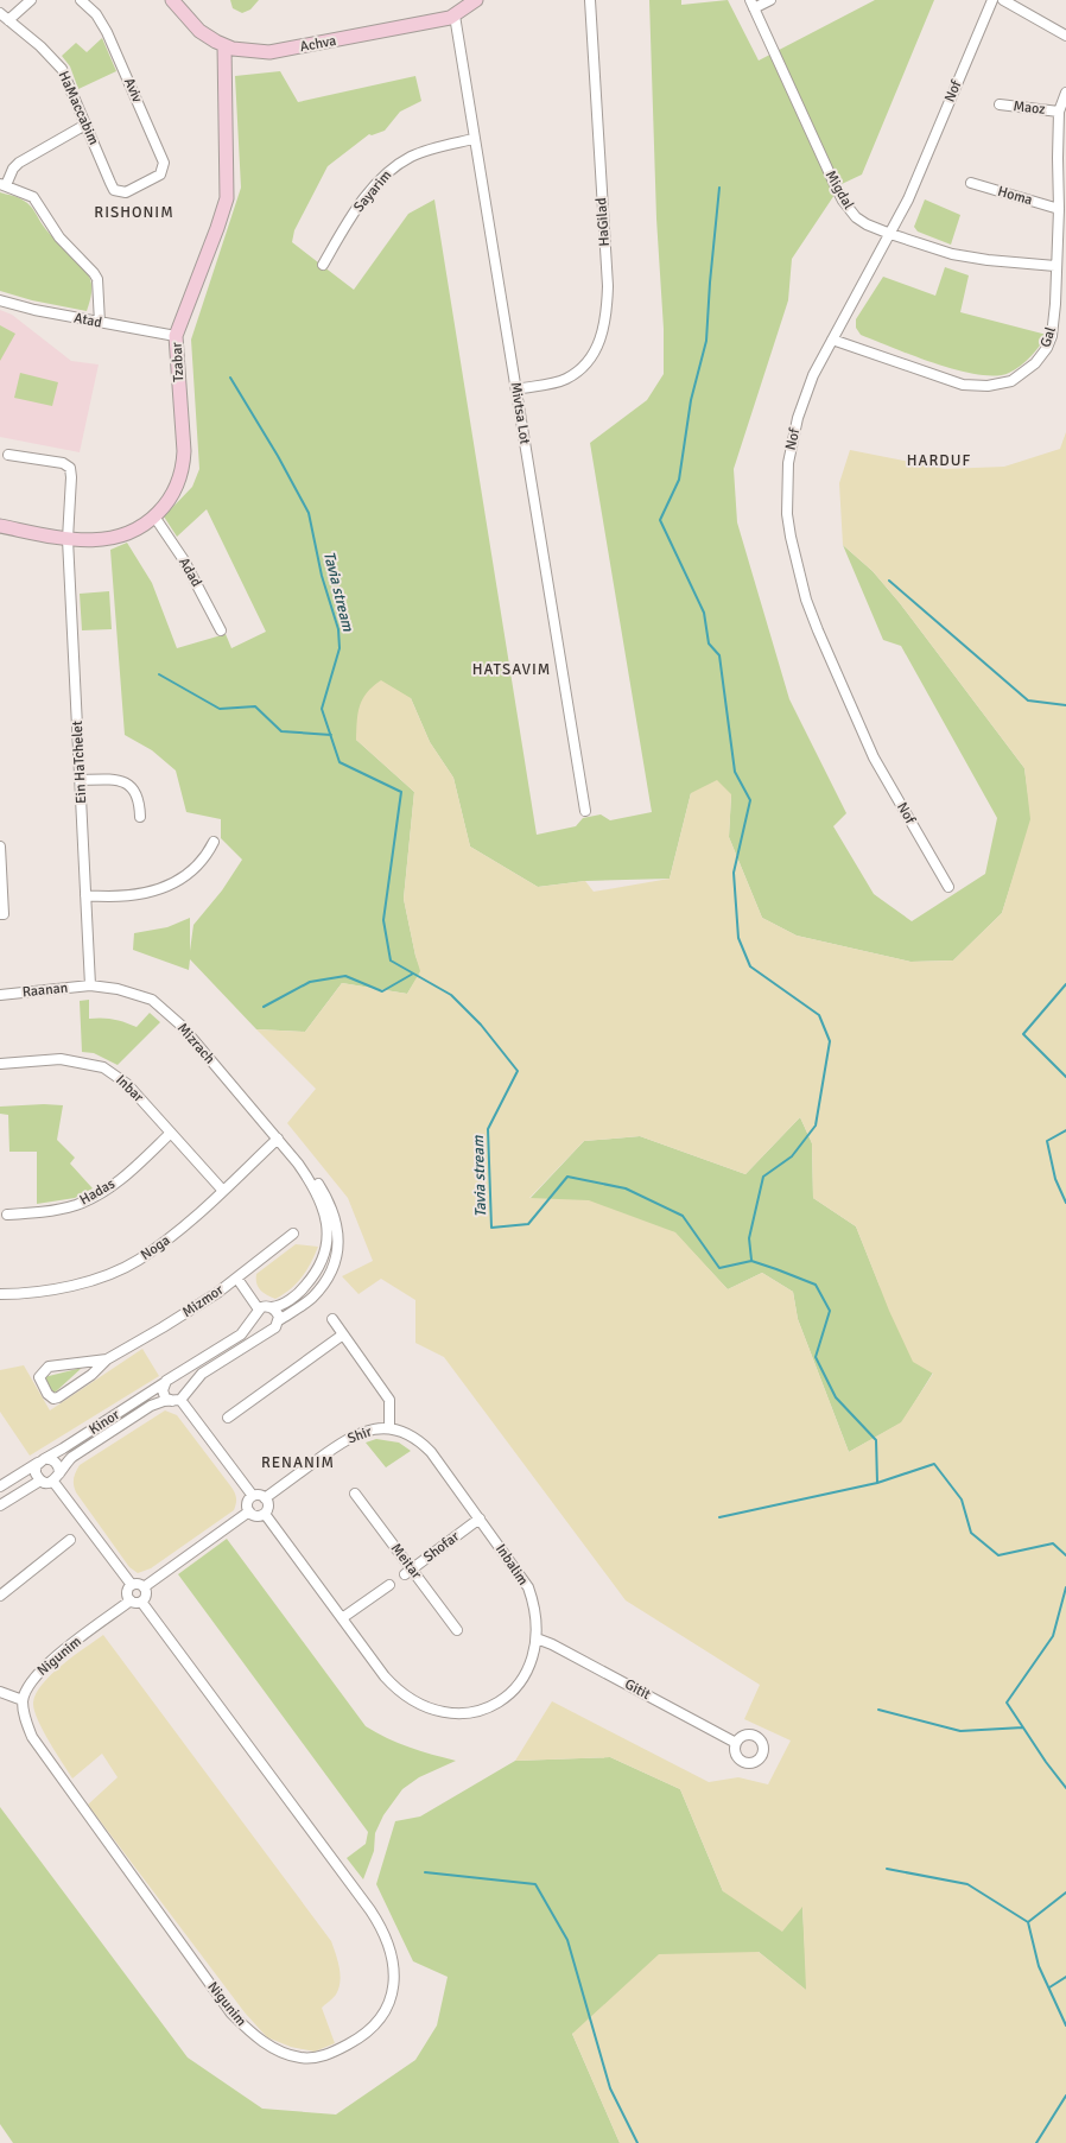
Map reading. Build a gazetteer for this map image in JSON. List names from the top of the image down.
{
  "streets": {
    "street": [
      "Achva",
      "Aviv",
      "Nof",
      "HaMaccabim",
      "Maoz",
      "Migdal",
      "Sayarim",
      "Homa",
      "HaGilad",
      "Atad",
      "Gal",
      "Tzabar",
      "Mivtsa Lot",
      "Adad",
      "Ein HaTchelet",
      "Raanan",
      "Mizrach",
      "Inbar",
      "Hadas",
      "Noga",
      "Mizmor",
      "Kinor",
      "Shir",
      "Shofar",
      "Meitar",
      "Inbalim",
      "Nigunim",
      "Gitit"
    ]
  },
  "crossings": [
    ["Achva", "Tzabar"],
    ["Achva", "Mivtsa Lot"],
    ["Aviv", "HaMaccabim"],
    ["Nof", "Migdal"],
    ["Nof", "Gal"],
    ["Maoz", "Gal"],
    ["Migdal", "Gal"],
    ["Sayarim", "Mivtsa Lot"],
    ["Homa", "Gal"],
    ["HaGilad", "Mivtsa Lot"],
    ["Atad", "Tzabar"],
    ["Tzabar", "Adad"],
    ["Tzabar", "Ein HaTchelet"],
    ["Ein HaTchelet", "Raanan"],
    ["Ein HaTchelet", "Mizrach"],
    ["Raanan", "Mizrach"],
    ["Mizrach", "Noga"],
    ["Inbar", "Hadas"],
    ["Inbar", "Noga"],
    ["Shir", "Inbalim"],
    ["Shofar", "Meitar"],
    ["Shofar", "Inbalim"],
    ["Inbalim", "Gitit"]
  ],
  "districts": [
    "RISHONIM",
    "HARDUF",
    "HATSAVIM",
    "RENANIM"
  ],
  "water": ["Tavia stream"]
}
